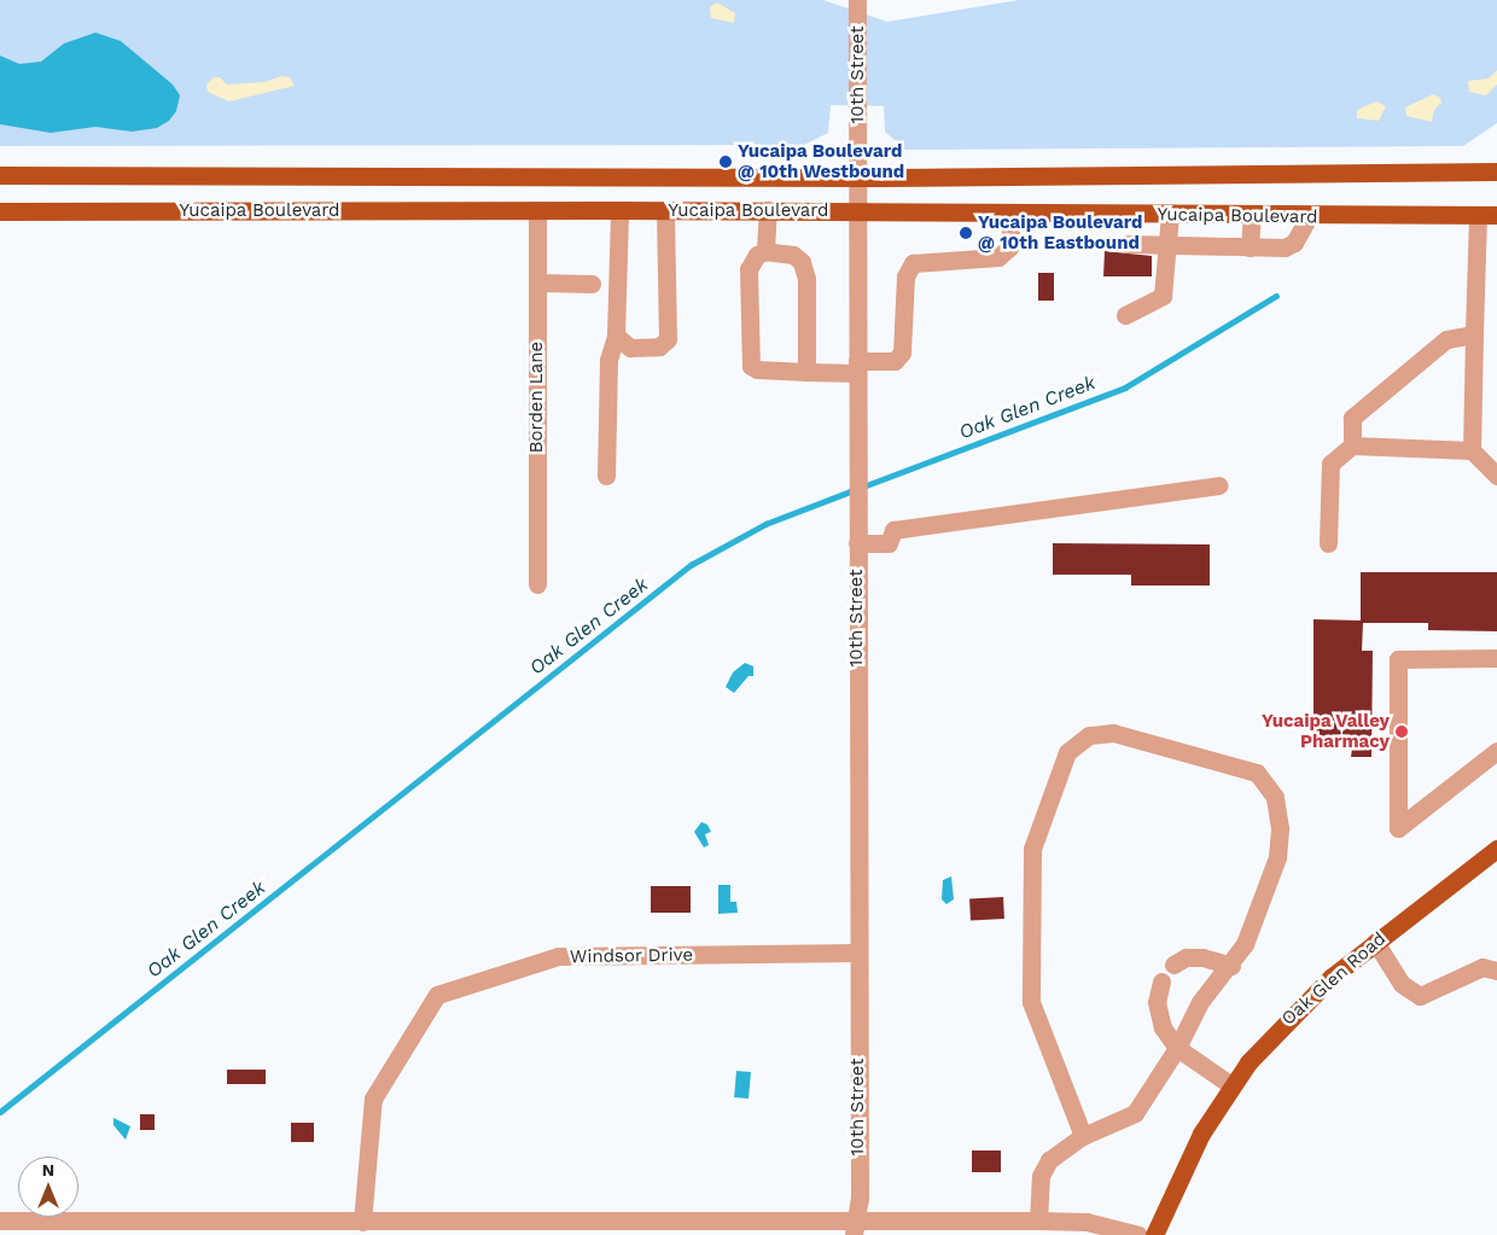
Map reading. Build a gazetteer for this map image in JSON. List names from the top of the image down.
{
  "streets": {
    "main road": ["Yucaipa Boulevard", "Oak Glen Road"],
    "street": ["10th Street", "Borden Lane", "Windsor Drive"]
  },
  "crossings": [
    ["10th Street", "Yucaipa Boulevard"],
    ["10th Street", "Windsor Drive"],
    ["Yucaipa Boulevard", "Borden Lane"]
  ],
  "water": ["Oak Glen Creek"],
  "places": ["Yucaipa Boulevard @ 10th Westbound", "Yucaipa Boulevard @ 10th Eastbound", "Yucaipa Valley Pharmacy"],
  "north": "top"
}
